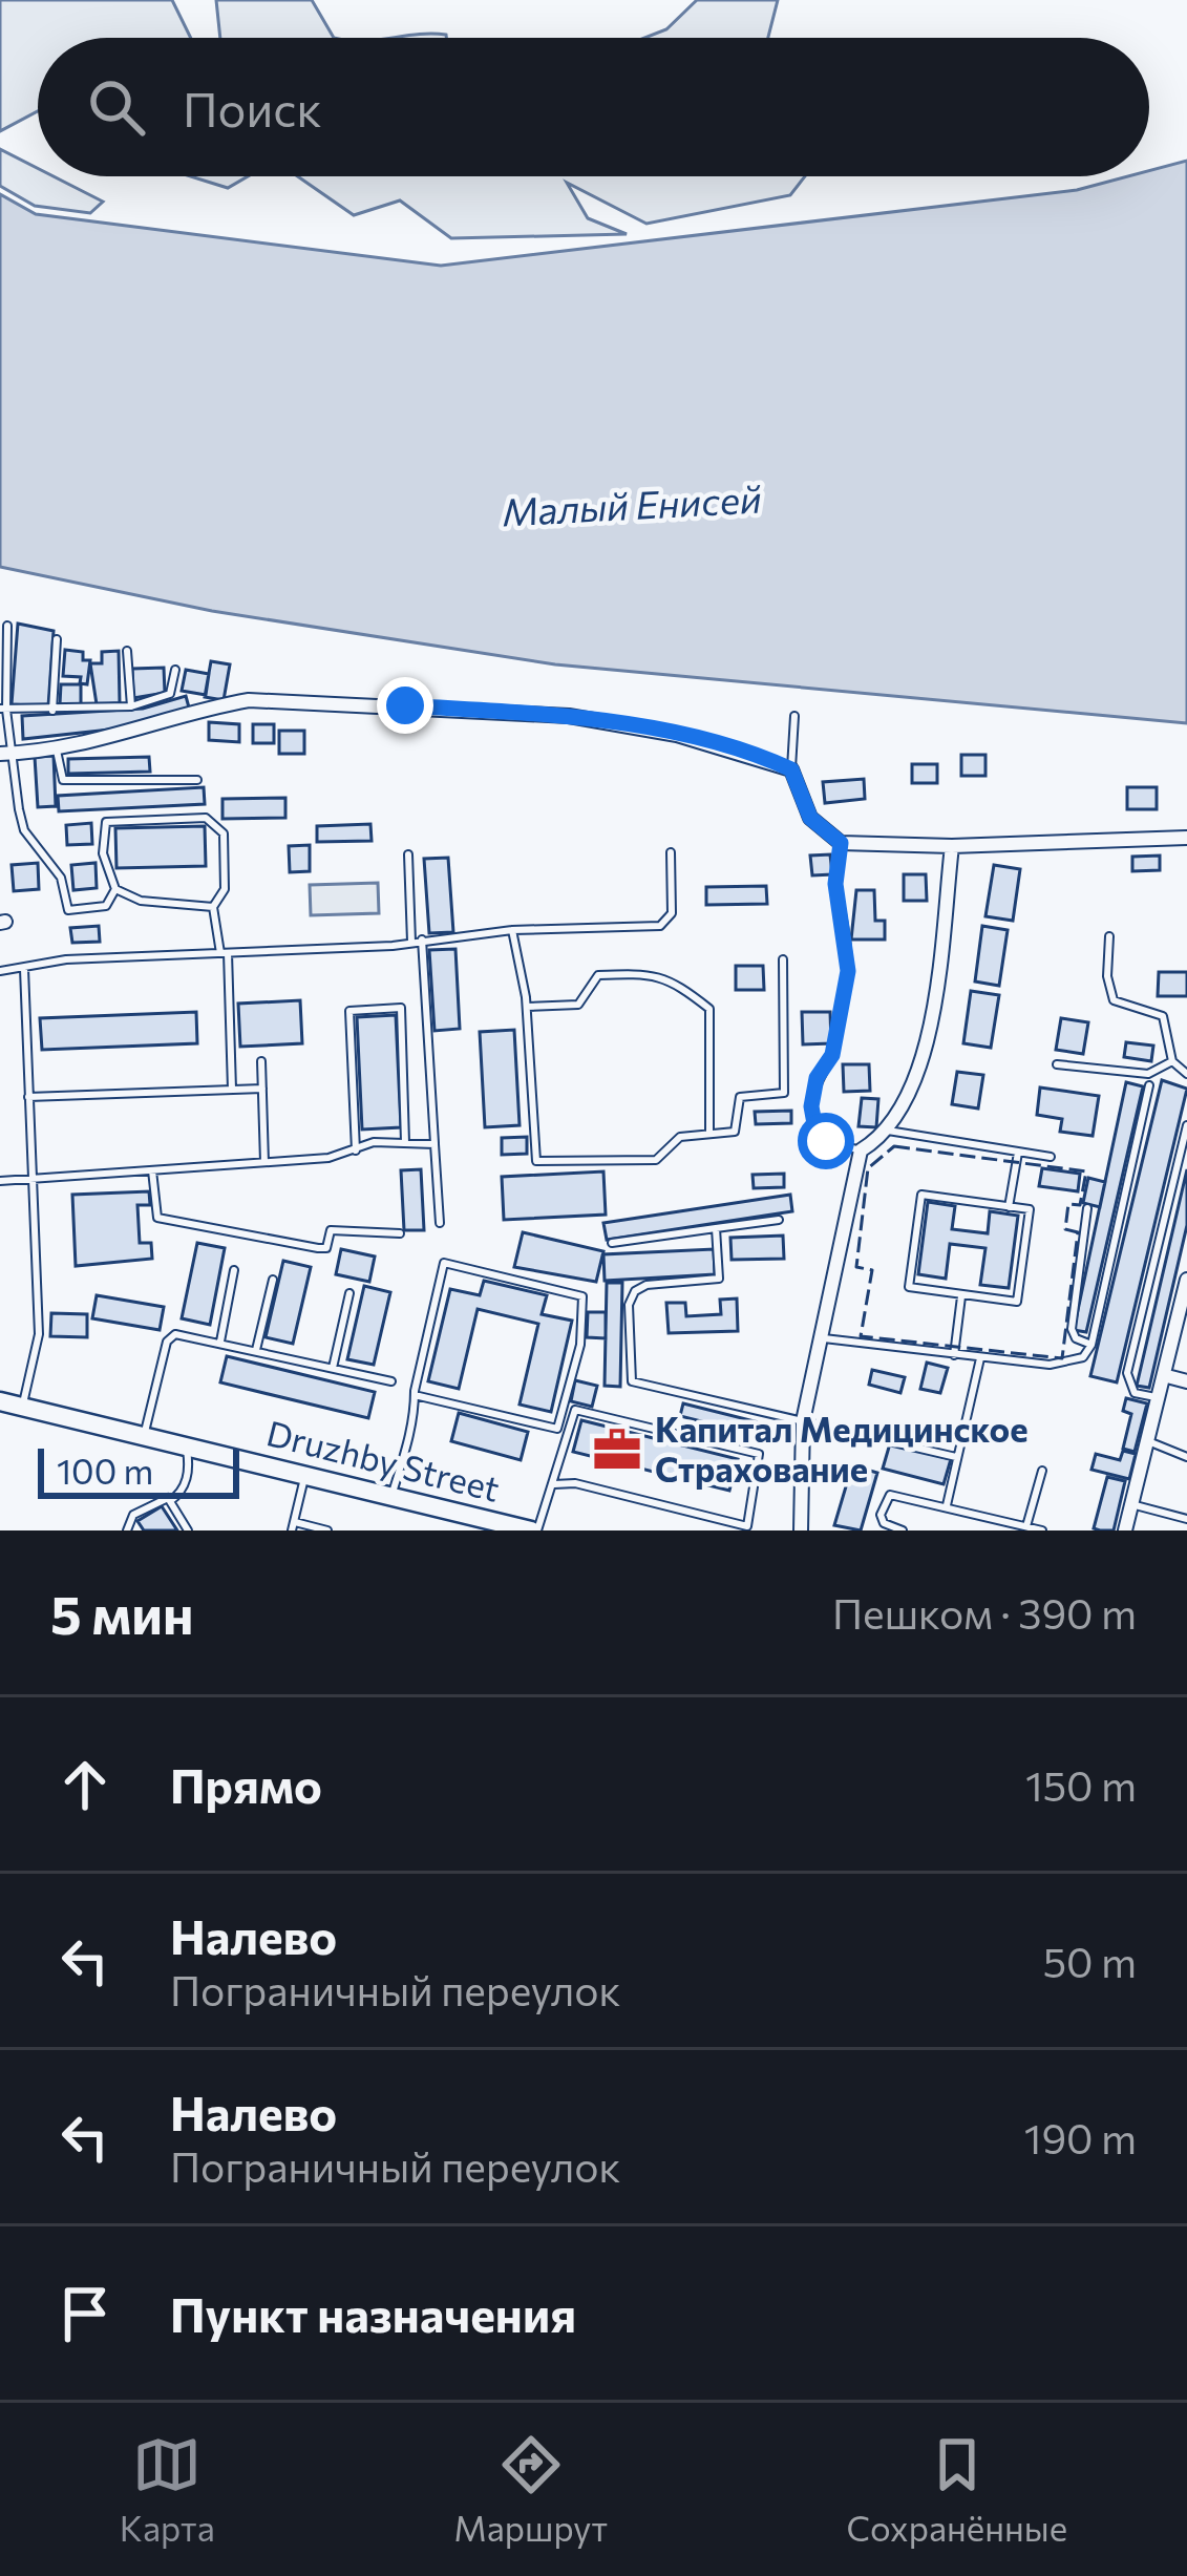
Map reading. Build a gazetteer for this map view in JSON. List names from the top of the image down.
{
  "streets": {
    "main road": ["Druzhby Street"]
  },
  "water": ["Малый Енисей"],
  "places": {
    "office": ["Капитал Медицинское Страхование"]
  },
  "scale_bar": "100 m",
  "page": {
    "search": "Поиск",
    "scale": "100 m",
    "heading": ["5 мин", "Пешком · 390 m"],
    "list": [
      ["Прямо", "150 m"],
      ["Налево", "Пограничный переулок", "50 m"],
      ["Налево", "Пограничный переулок", "190 m"],
      "Пункт назначения"
    ],
    "nav": ["Карта", "Маршрут", "Сохранённые"]
  }
}
